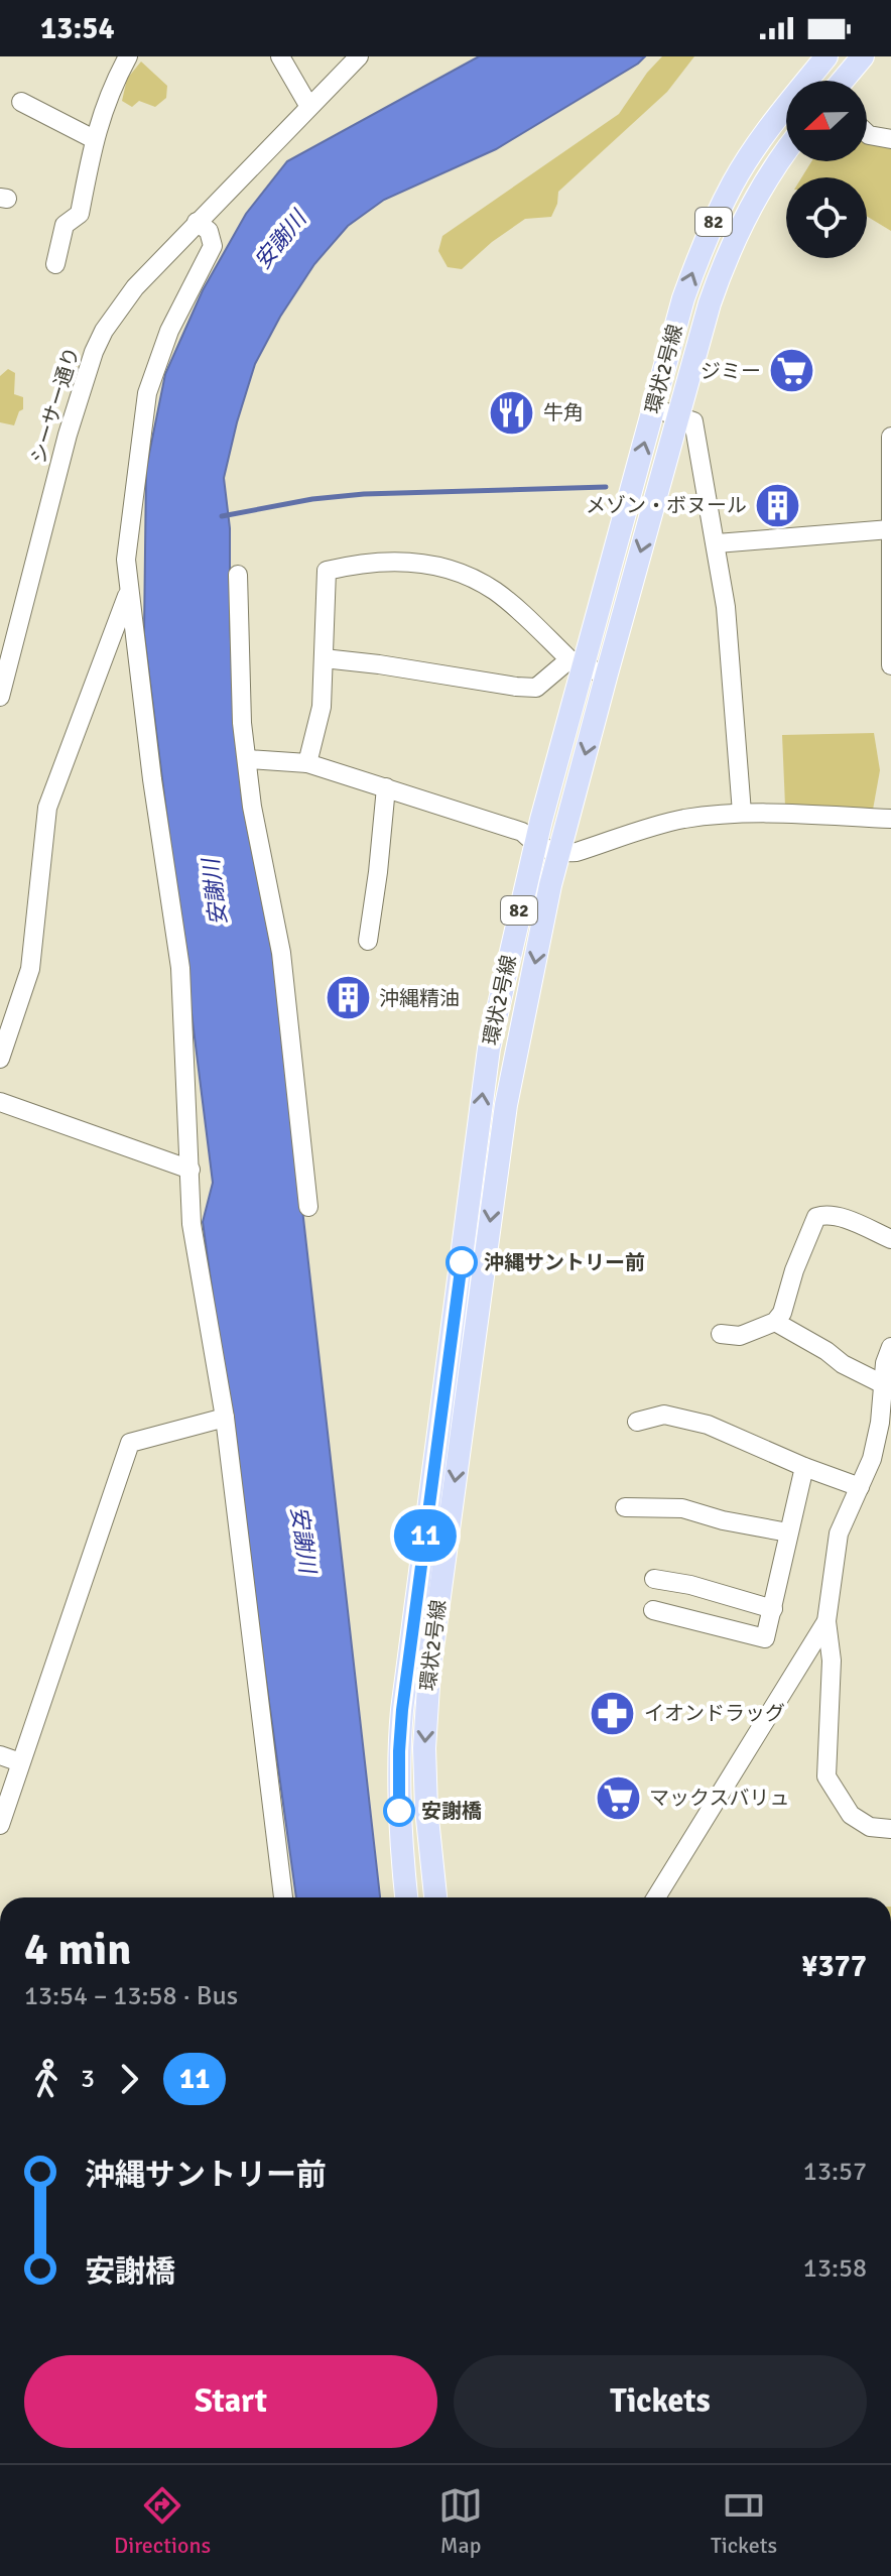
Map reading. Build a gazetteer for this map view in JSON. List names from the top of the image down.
{
  "streets": {
    "main road": ["82", "環状2号線"],
    "street": ["シーサー通り"]
  },
  "water": ["安謝川"],
  "places": {
    "supermarket": ["ジミー", "マックスバリュ"],
    "restaurant": ["牛角"],
    "building": ["メゾン・ボヌール", "沖縄精油"],
    "other": ["沖縄サントリー前", "安謝橋"],
    "pharmacy": ["イオンドラッグ"]
  },
  "lines": ["bus line 11"],
  "north": "left",
  "page": {
    "status": "13:54",
    "on_map": "11",
    "heading": ["4 min", "13:54 – 13:58 · Bus", "¥377"],
    "legs": ["3", "11"],
    "list": [
      {
        "name": "沖縄サントリー前",
        "value": "13:57"
      },
      {
        "name": "安謝橋",
        "value": "13:58"
      }
    ],
    "buttons": ["Start", "Tickets"],
    "tabs": ["Directions", "Map", "Tickets"]
  }
}
